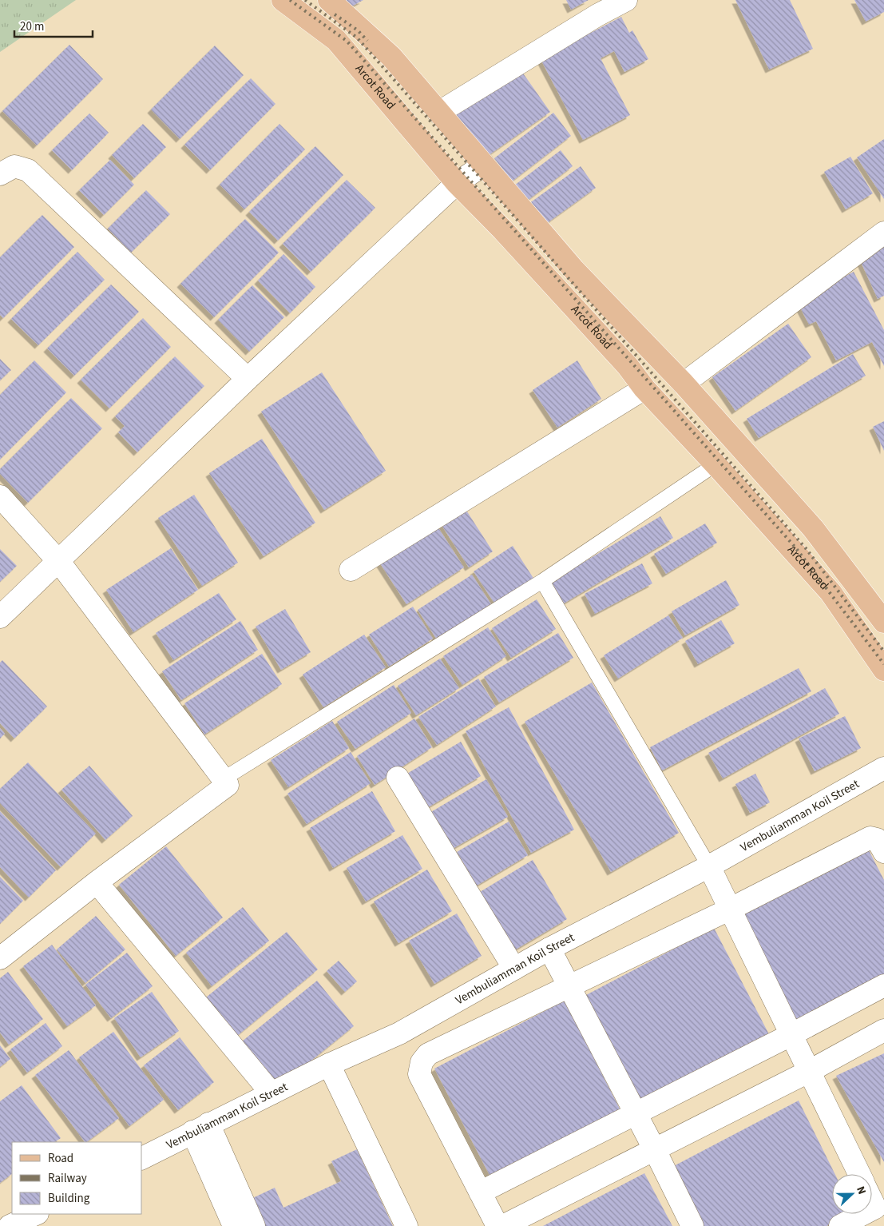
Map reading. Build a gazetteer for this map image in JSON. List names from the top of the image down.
{
  "streets": {
    "main road": ["Arcot Road"],
    "street": ["Vembuliamman Koil Street"]
  },
  "legend": ["Road", "Railway", "Building"],
  "scale_bar": "20 m",
  "north": "right"
}
